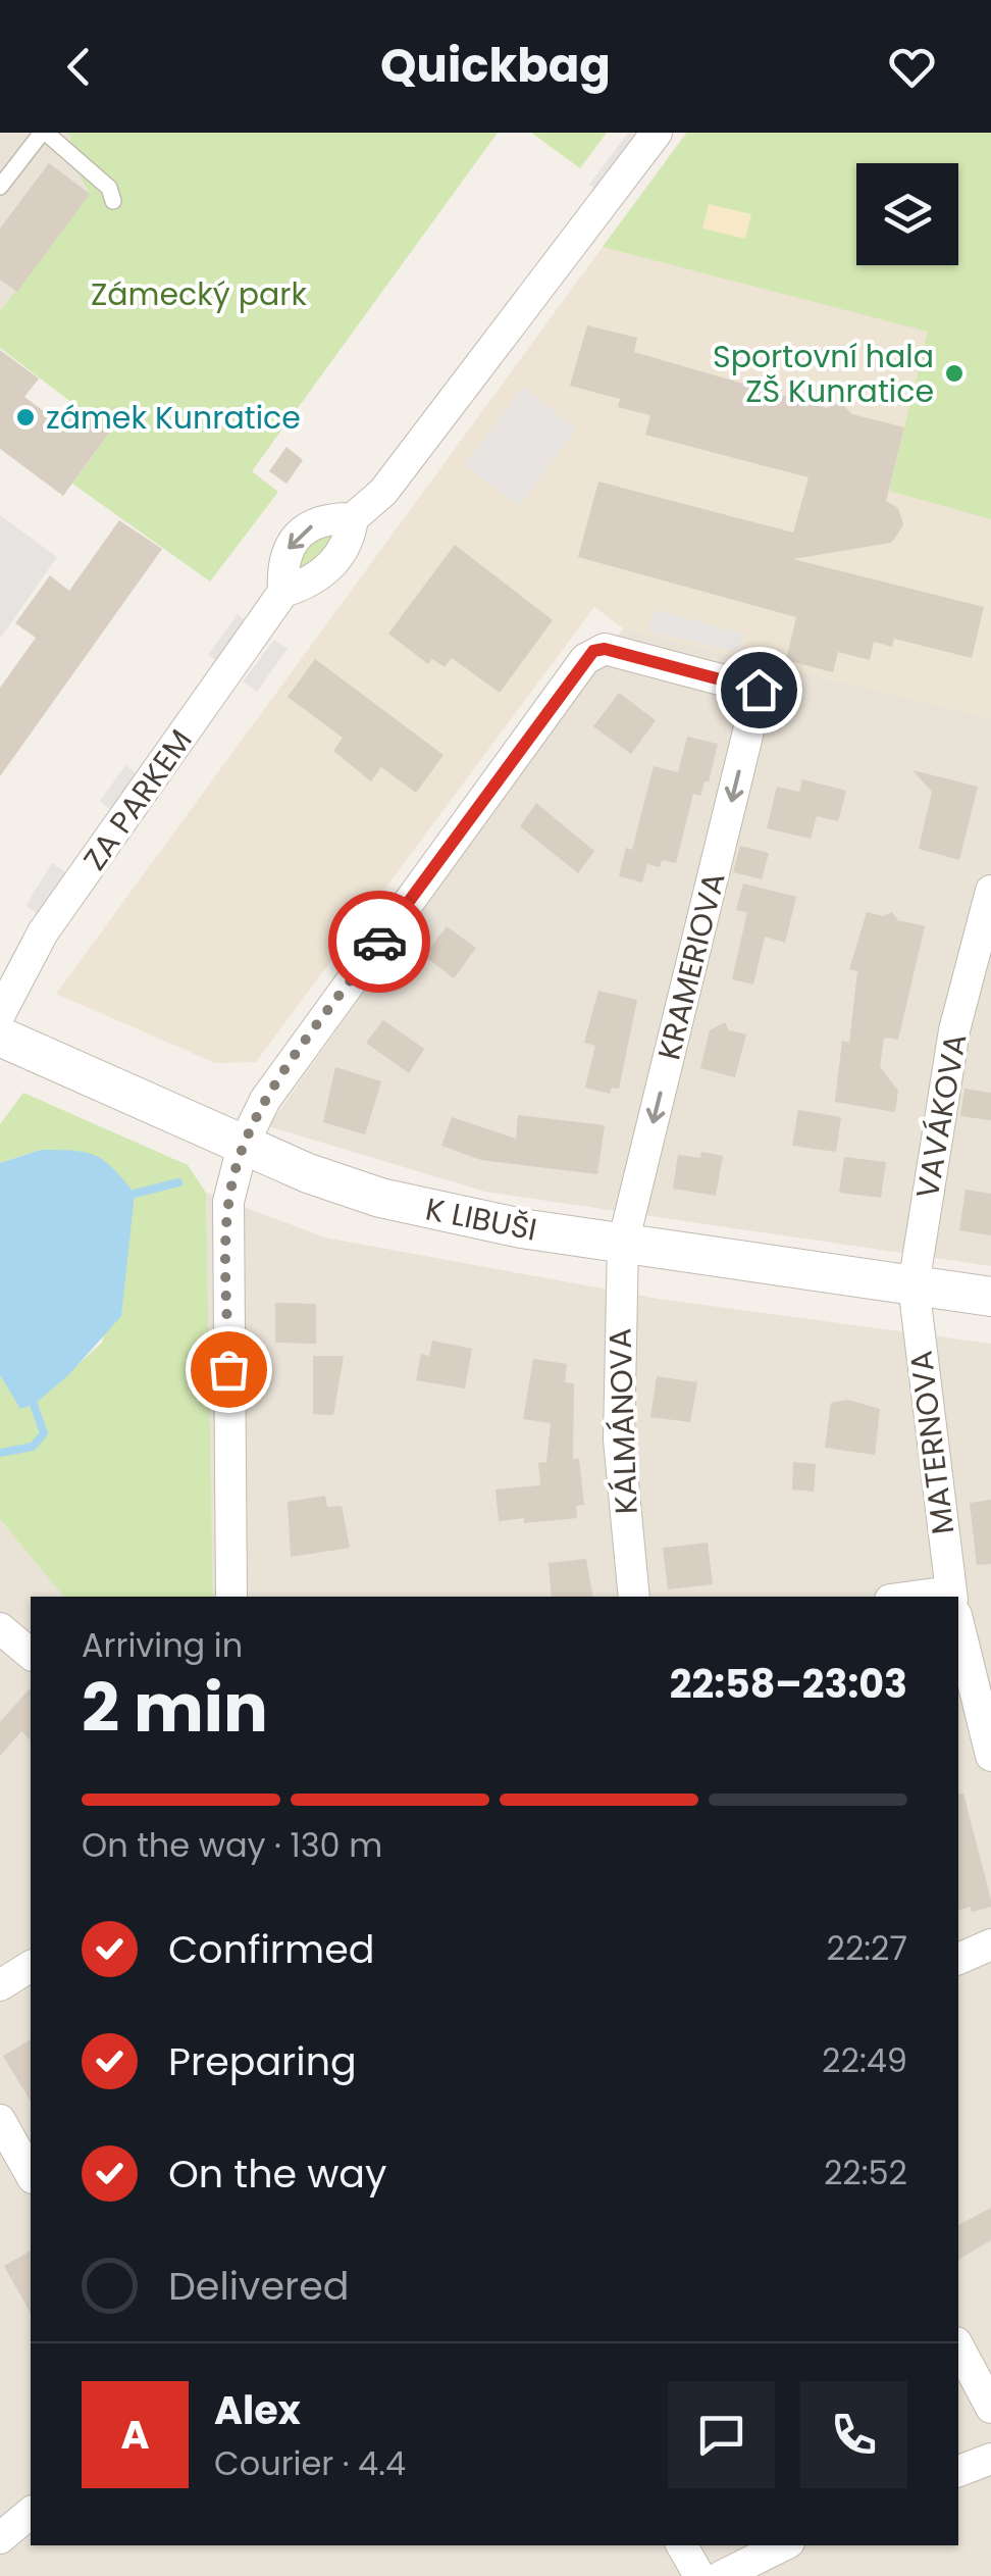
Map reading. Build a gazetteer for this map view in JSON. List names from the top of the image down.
{
  "streets": {
    "street": [
      "ZA PARKEM",
      "KRAMERIOVA",
      "VAVÁKOVA",
      "K LIBUŠI",
      "KÁLMÁNOVA",
      "MATERNOVA"
    ]
  },
  "crossings": [
    ["KRAMERIOVA", "K LIBUŠI"],
    ["KRAMERIOVA", "KÁLMÁNOVA"],
    ["VAVÁKOVA", "K LIBUŠI"],
    ["VAVÁKOVA", "MATERNOVA"],
    ["K LIBUŠI", "KÁLMÁNOVA"],
    ["K LIBUŠI", "MATERNOVA"]
  ],
  "parks": ["Zámecký park"],
  "places": ["Sportovní hala ZŠ Kunratice", "zámek Kunratice"],
  "page": {
    "header": "Quickbag",
    "heading": ["2 min", "Arriving in", "22:58–23:03"],
    "panel": ["Alex", "Courier · 4.4"],
    "bar": "On the way · 130 m",
    "list": [
      ["Confirmed", "22:27"],
      ["Preparing", "22:49"],
      ["On the way", "22:52"],
      "Delivered"
    ],
    "round": "A"
  }
}
